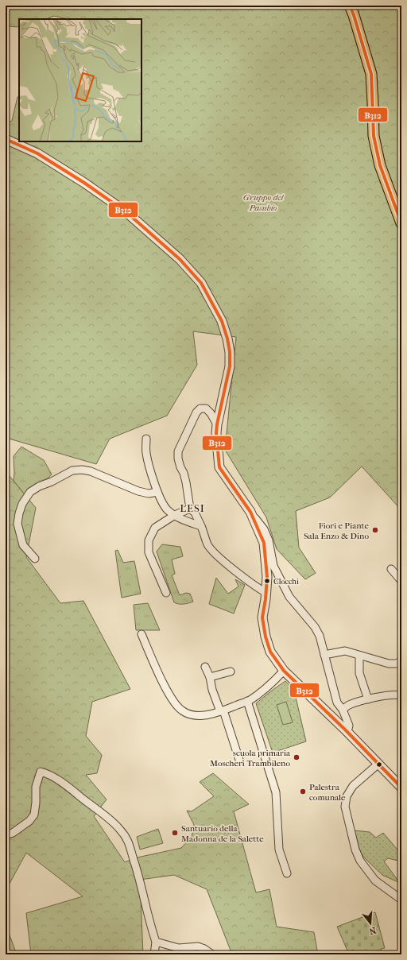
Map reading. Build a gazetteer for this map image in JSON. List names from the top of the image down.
{
  "districts": ["LESI"],
  "parks": ["Gruppo del Pasubio"],
  "places": [
    "Fiori e Piante Sala Enzo & Dino",
    "Clocchi",
    "scuola primaria Moscheri Trambileno",
    "Palestra comunale",
    "Santuario della Madonna de la Salette"
  ],
  "lines": ["transit line B312"],
  "north": "bottom"
}
